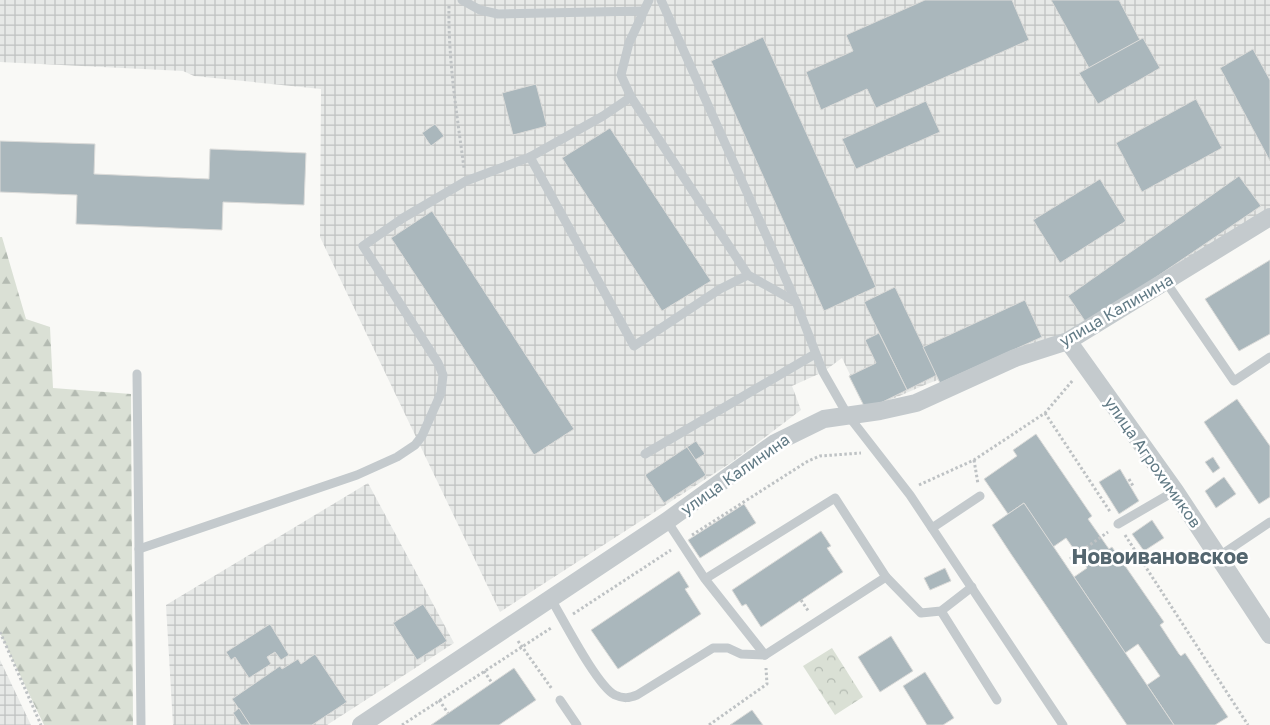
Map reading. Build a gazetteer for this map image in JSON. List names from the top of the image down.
{
  "streets": {
    "street": ["улица Калинина", "улица Агрохимиков"]
  },
  "crossings": [
    ["улица Калинина", "улица Агрохимиков"]
  ],
  "districts": ["Новоивановское"]
}
